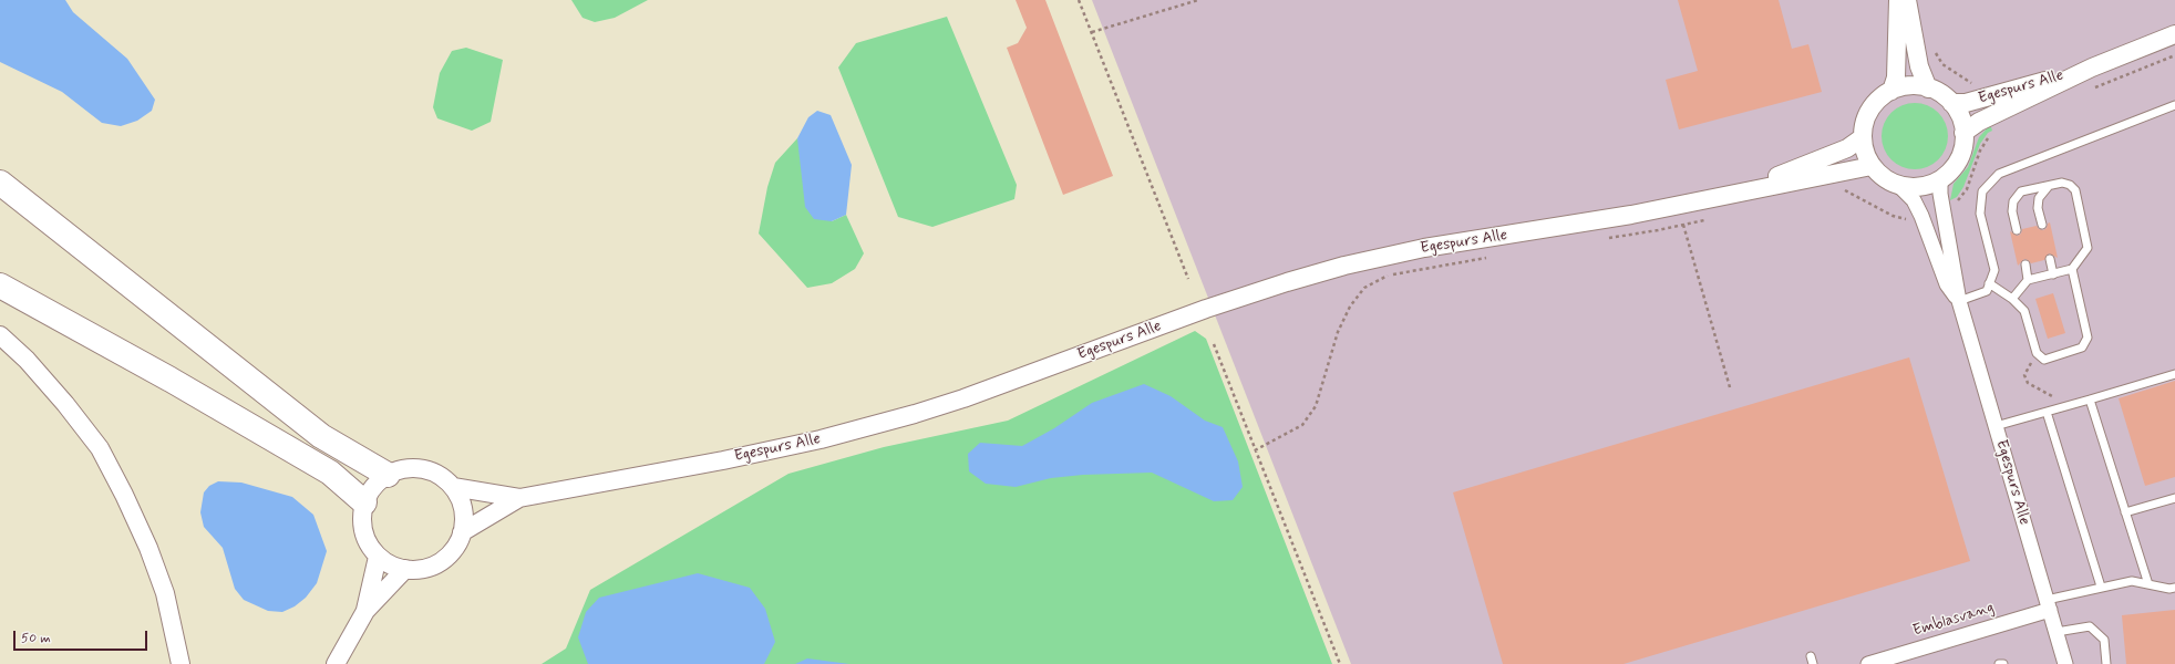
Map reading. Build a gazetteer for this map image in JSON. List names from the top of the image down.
{
  "streets": {
    "street": ["Egespurs Alle", "Emblasvang"]
  },
  "crossings": [
    ["Egespurs Alle", "Emblasvang"]
  ],
  "scale_bar": "50 m"
}
